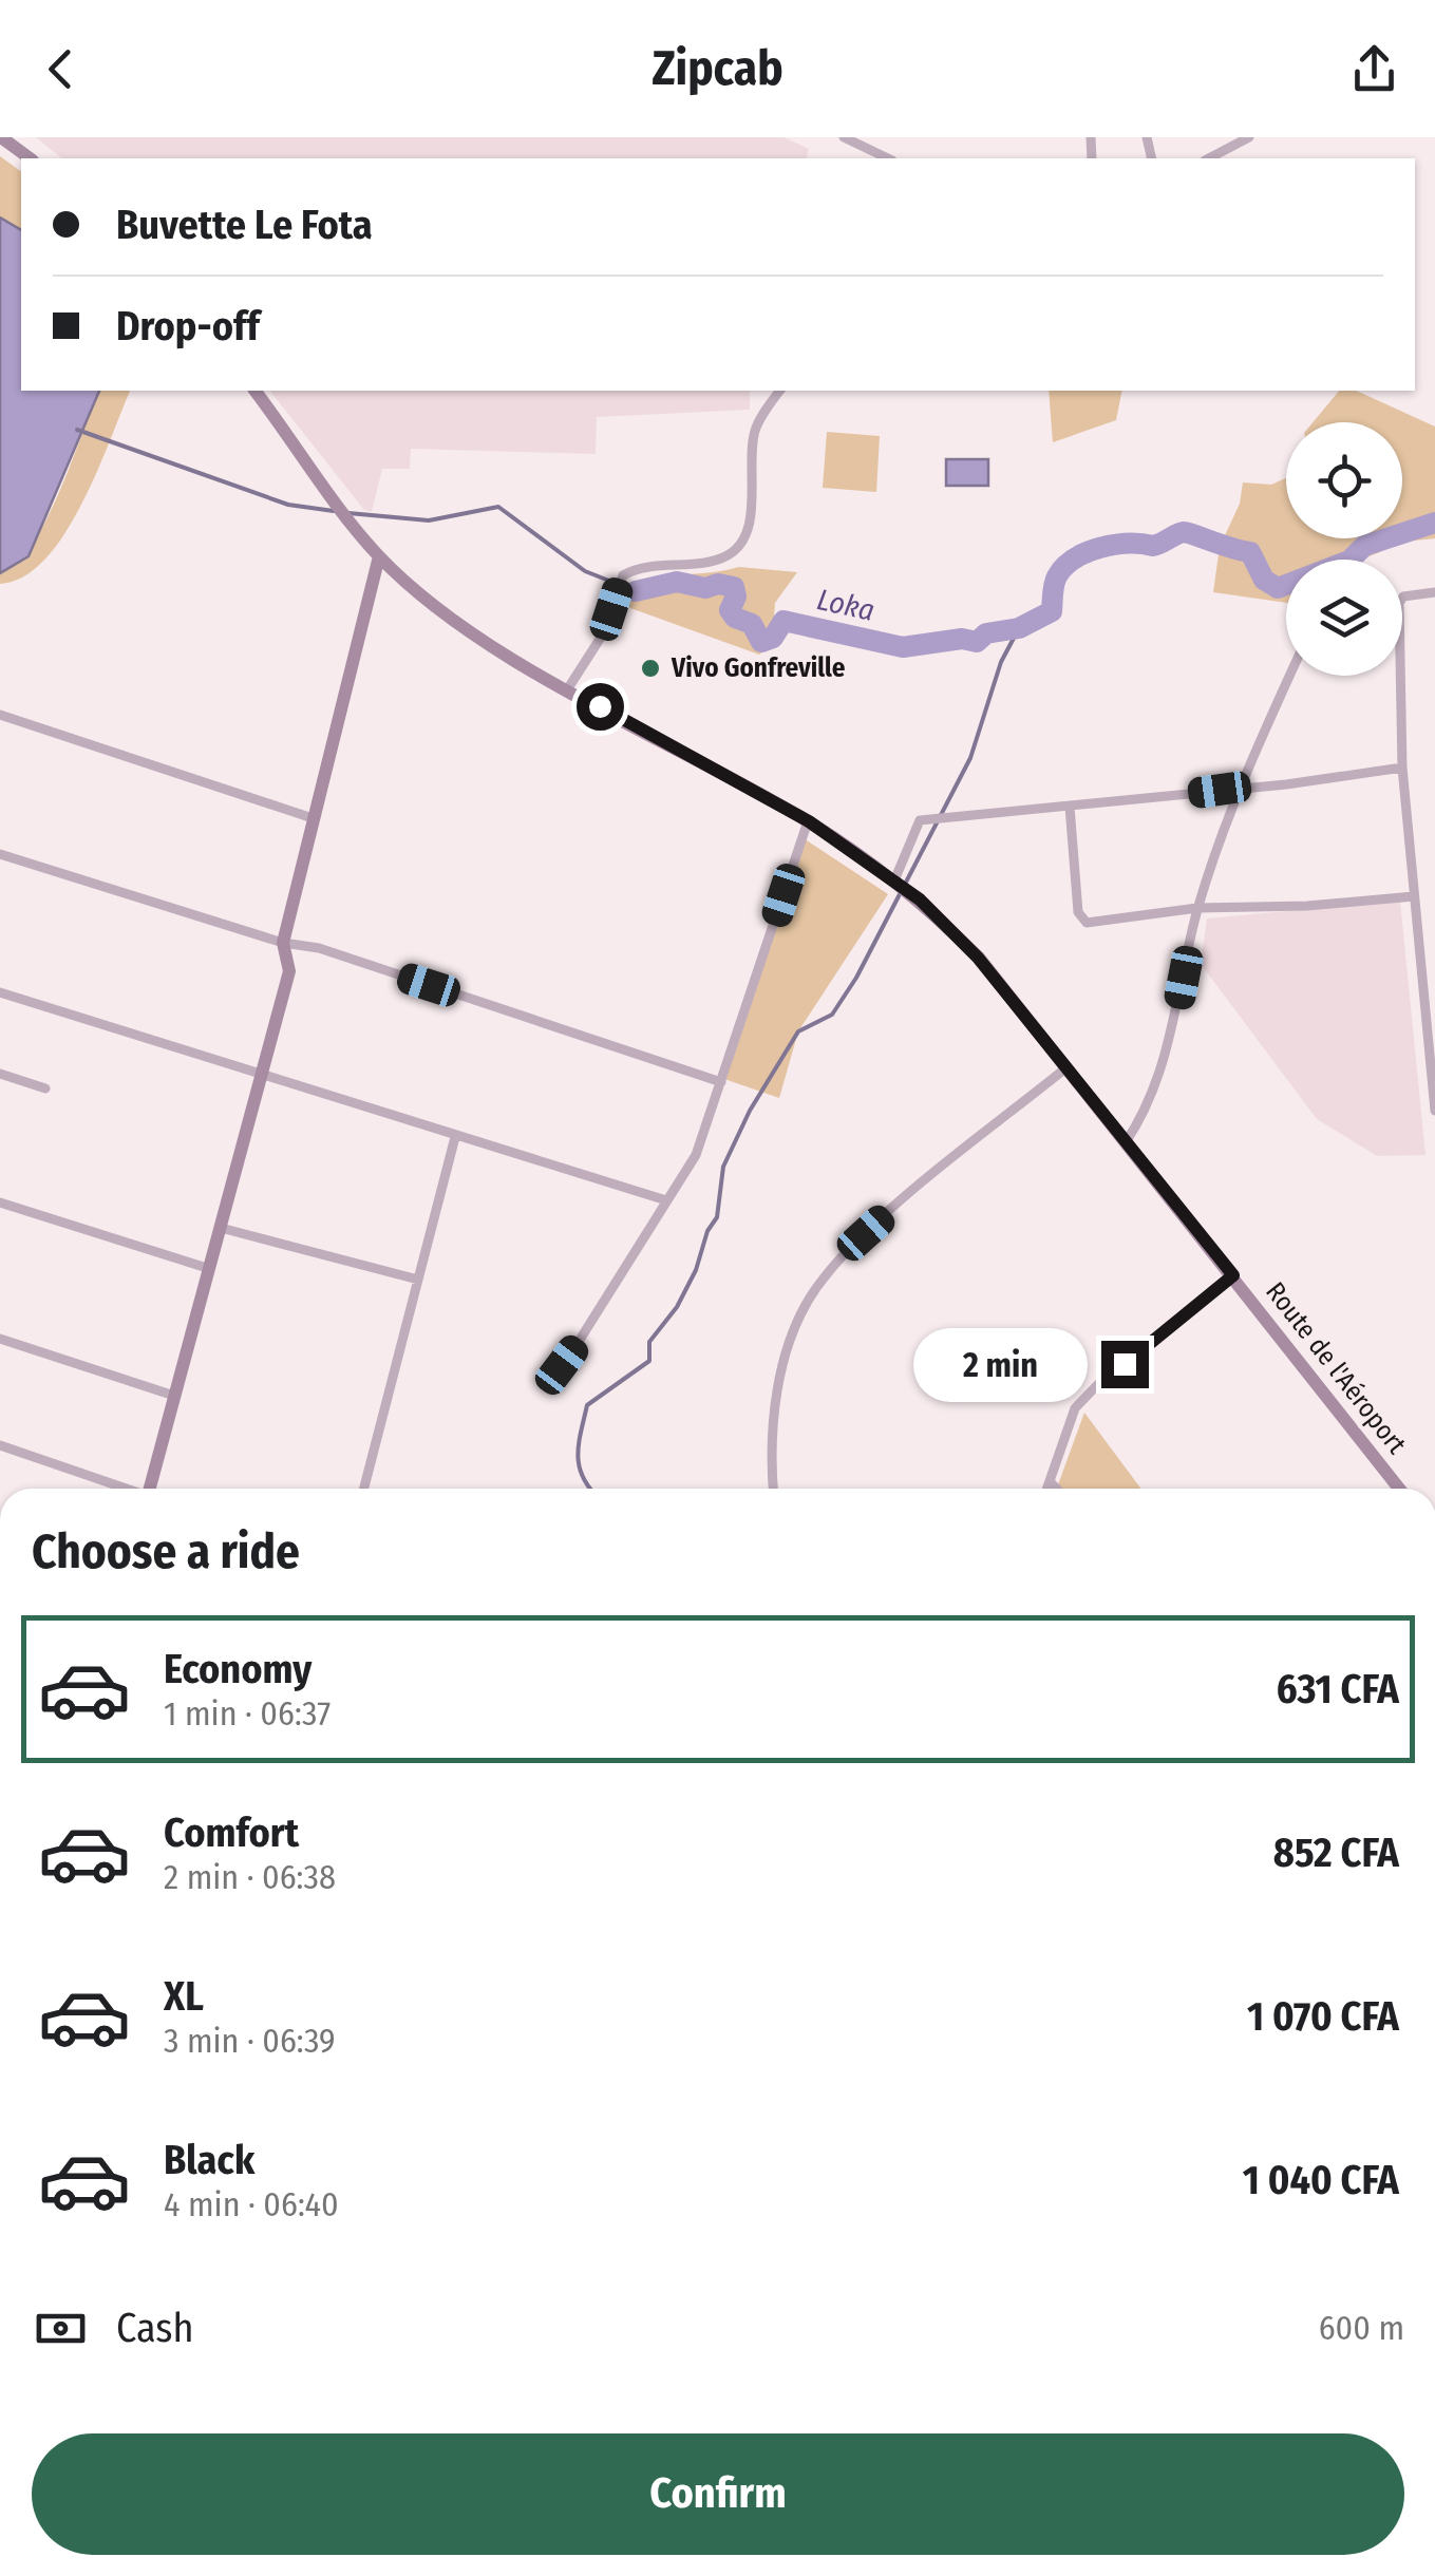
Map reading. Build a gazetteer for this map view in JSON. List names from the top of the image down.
{
  "streets": {
    "main road": ["Route de l'Aéroport"]
  },
  "water": ["Loka"],
  "places": ["Vivo Gonfreville"],
  "page": {
    "header": "Zipcab",
    "banner": ["Buvette Le Fota", "Drop-off"],
    "bubble": "2 min",
    "heading": "Choose a ride",
    "list": [
      {
        "name": "Economy",
        "note": "1 min · 06:37",
        "value": "631 CFA"
      },
      {
        "name": "Comfort",
        "note": "2 min · 06:38",
        "value": "852 CFA"
      },
      {
        "name": "XL",
        "note": "3 min · 06:39",
        "value": "1 070 CFA"
      },
      {
        "name": "Black",
        "note": "4 min · 06:40",
        "value": "1 040 CFA"
      }
    ],
    "pay": ["Cash", "600 m"],
    "buttons": "Confirm"
  }
}
